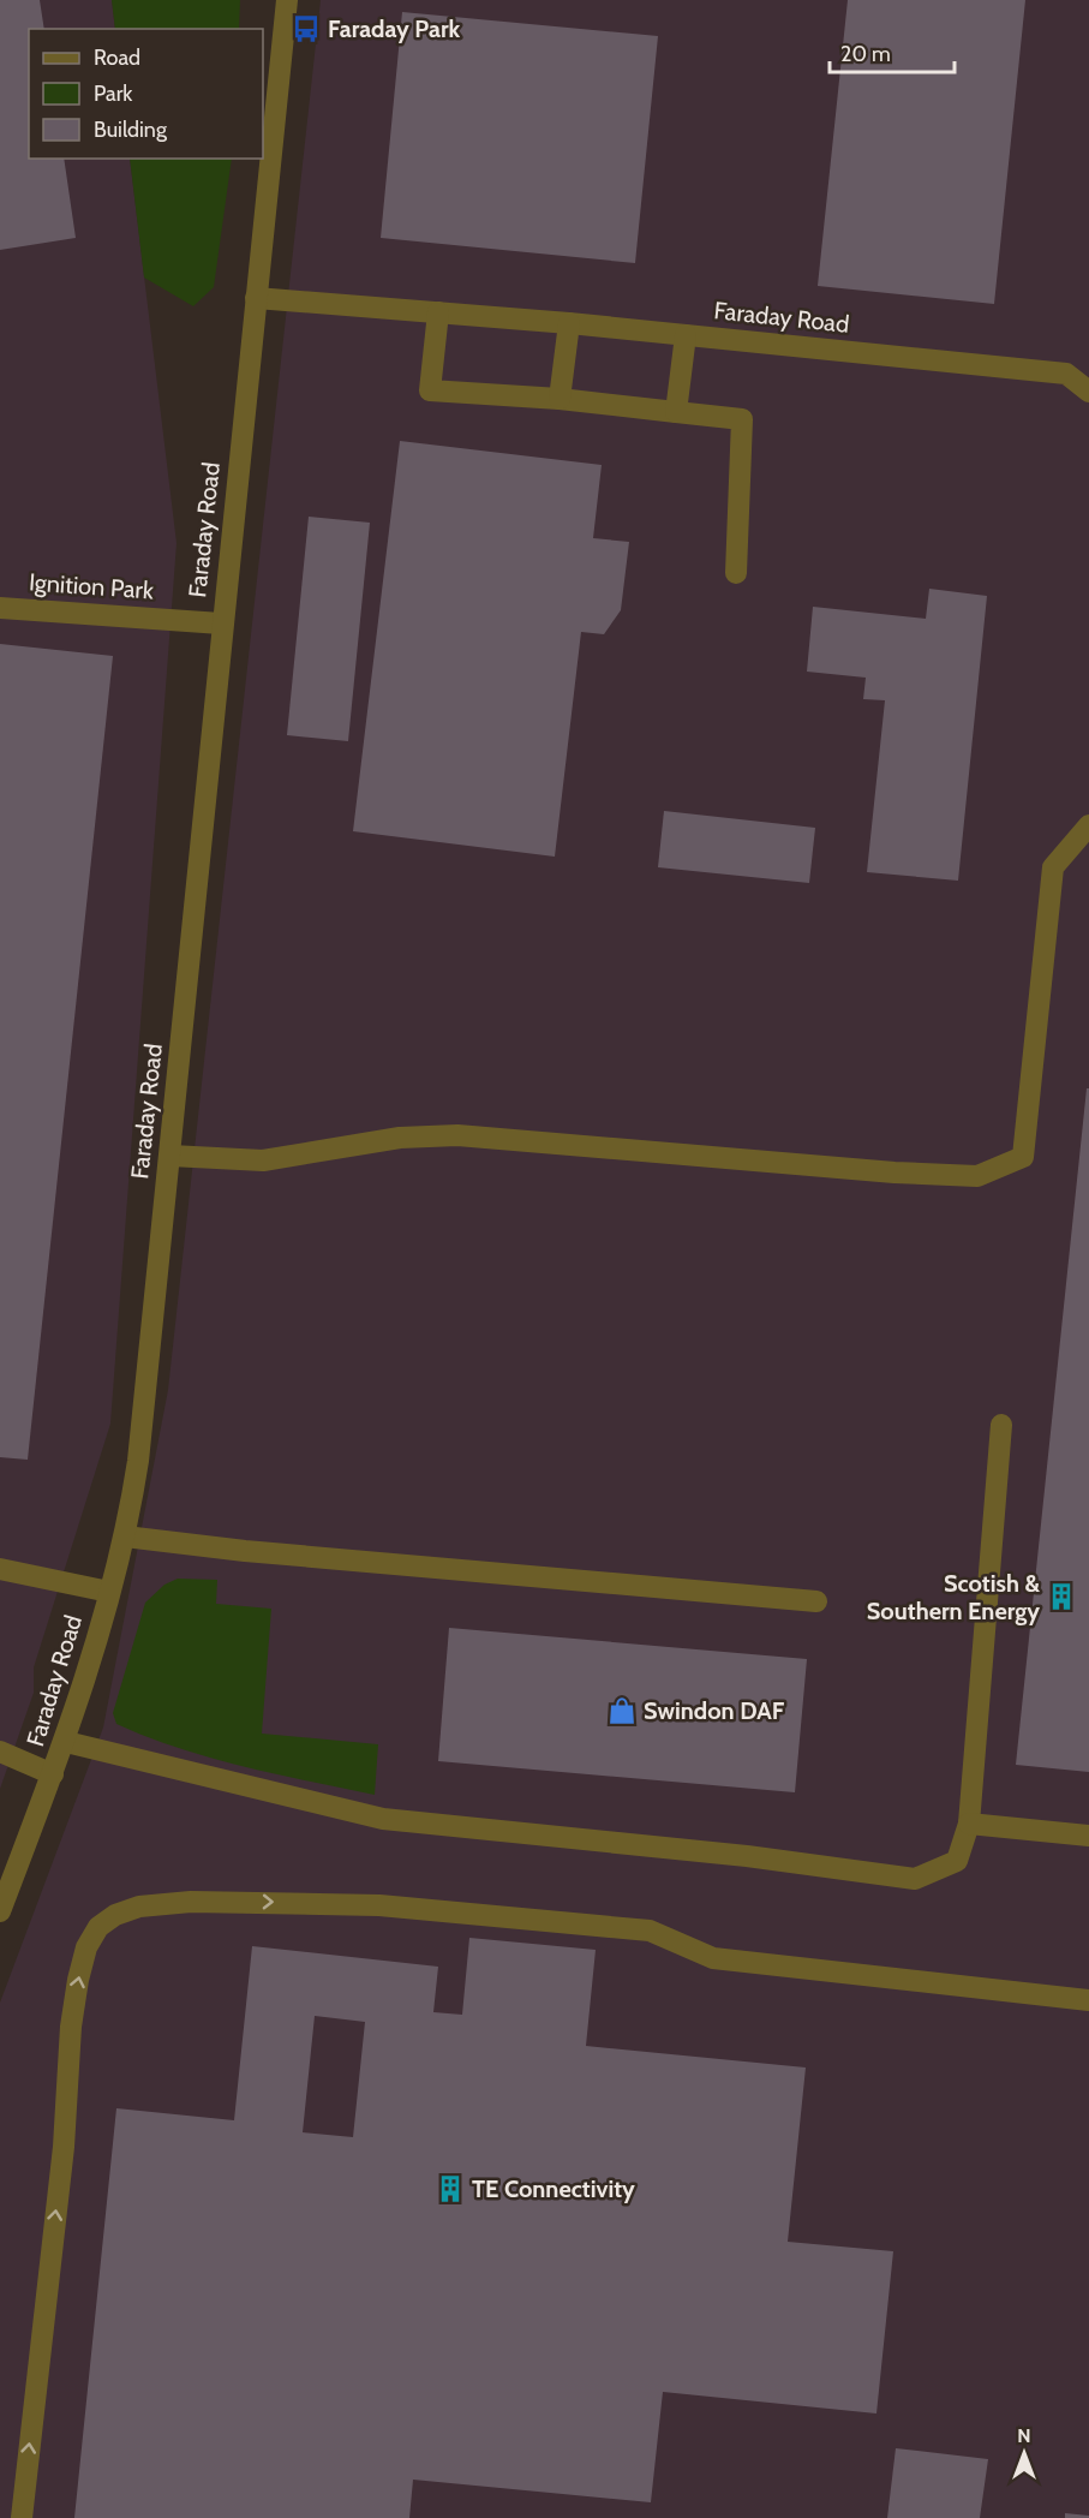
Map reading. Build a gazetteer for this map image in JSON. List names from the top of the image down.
{
  "streets": {
    "street": ["Faraday Road", "Ignition Park"]
  },
  "crossings": [
    ["Faraday Road", "Ignition Park"]
  ],
  "places": {
    "bus stop": ["Faraday Park"],
    "building": ["Scotish & Southern Energy", "TE Connectivity"],
    "shop": ["Swindon DAF"]
  },
  "legend": ["Road", "Park", "Building"],
  "scale_bar": "20 m",
  "north": "top"
}
